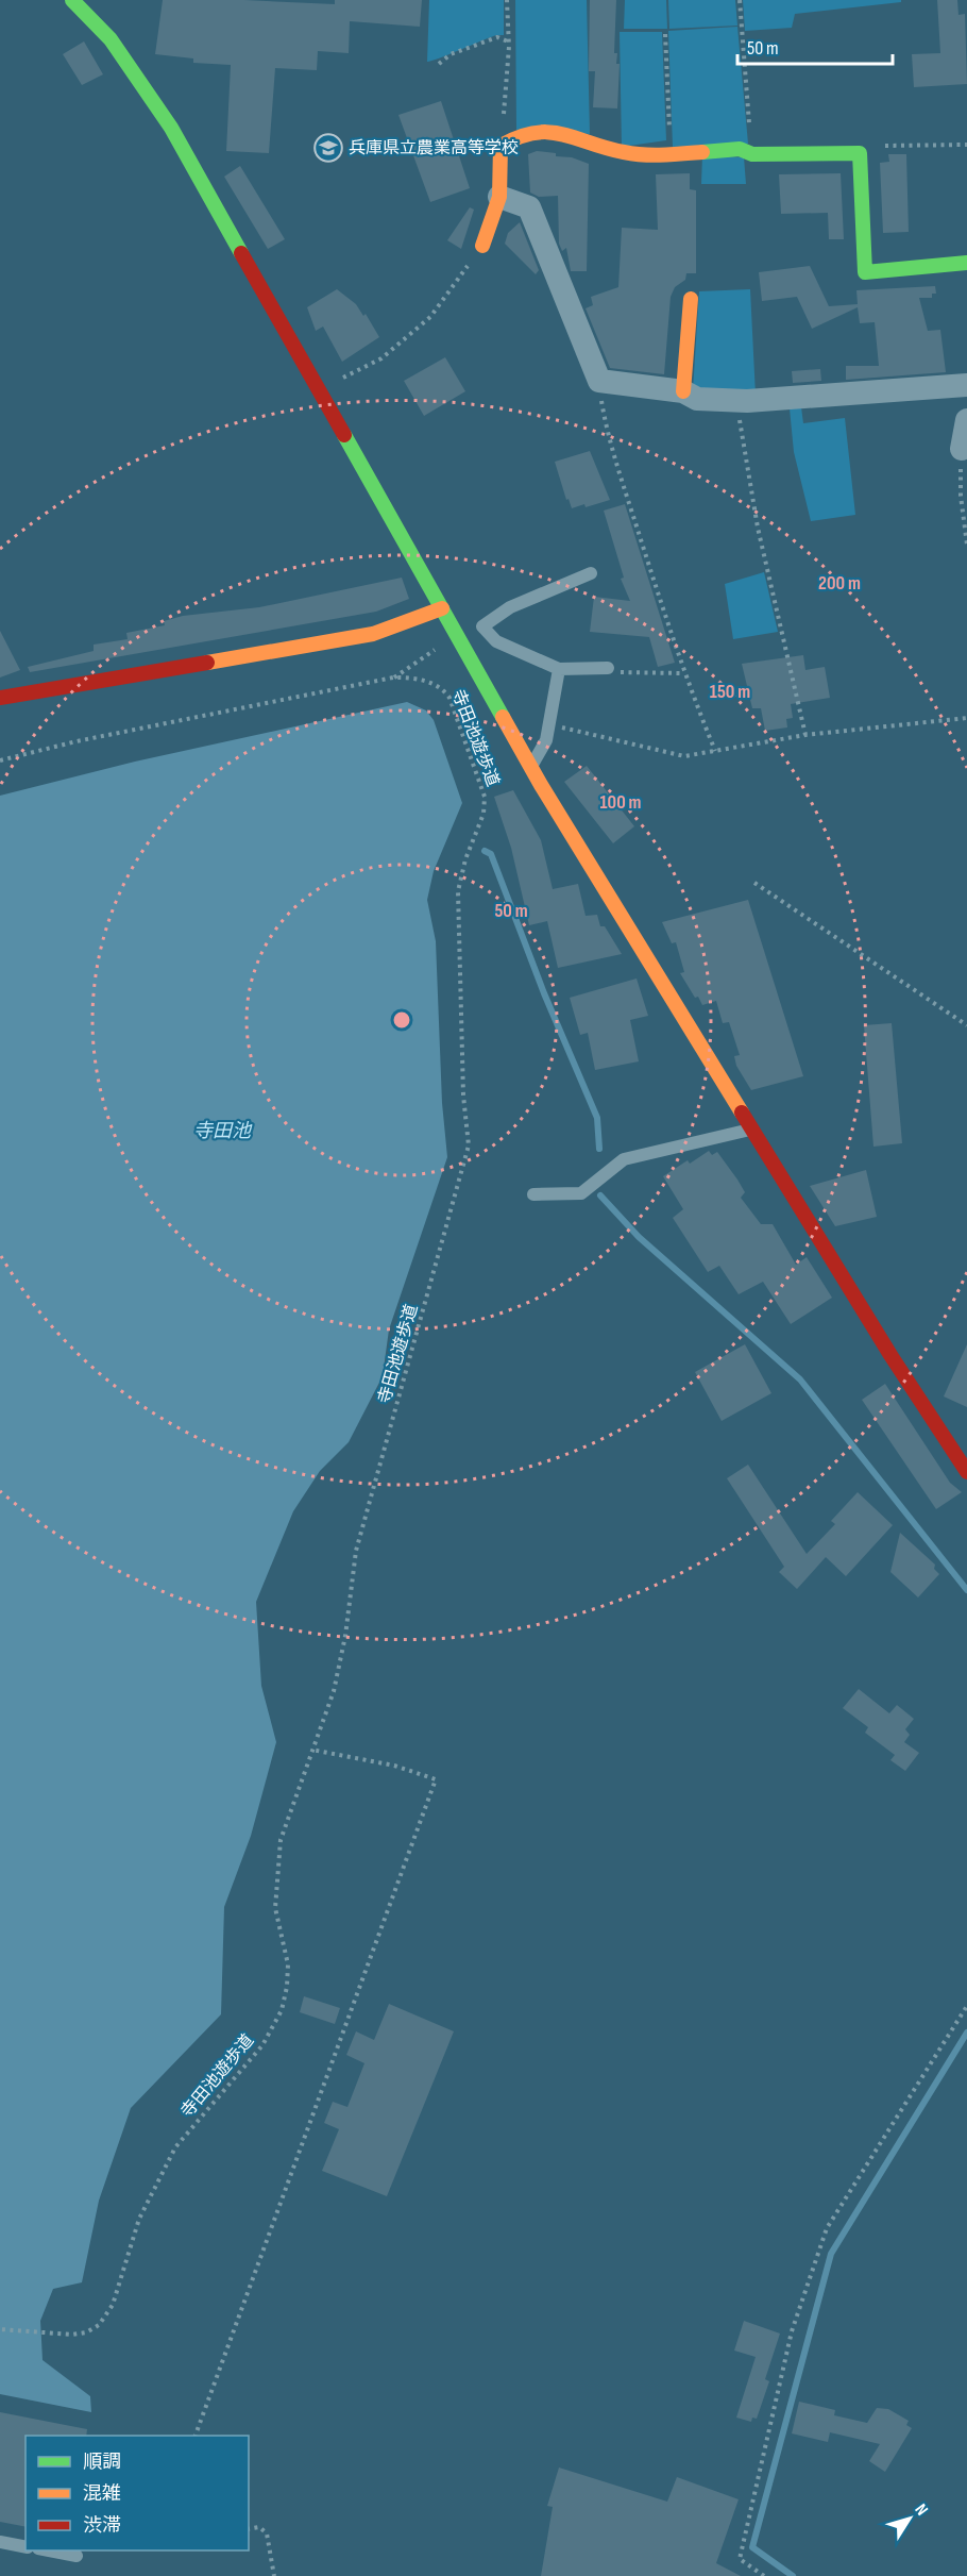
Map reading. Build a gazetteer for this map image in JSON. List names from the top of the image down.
{
  "streets": {
    "path": ["寺田池遊歩道"]
  },
  "water": ["寺田池"],
  "places": {
    "school or university": ["兵庫県立農業高等学校"]
  },
  "legend": ["順調", "混雑", "渋滞"],
  "scale_bar": "50 m",
  "north": "top right",
  "rings": [
    "200 m",
    "150 m",
    "100 m",
    "50 m"
  ]
}
